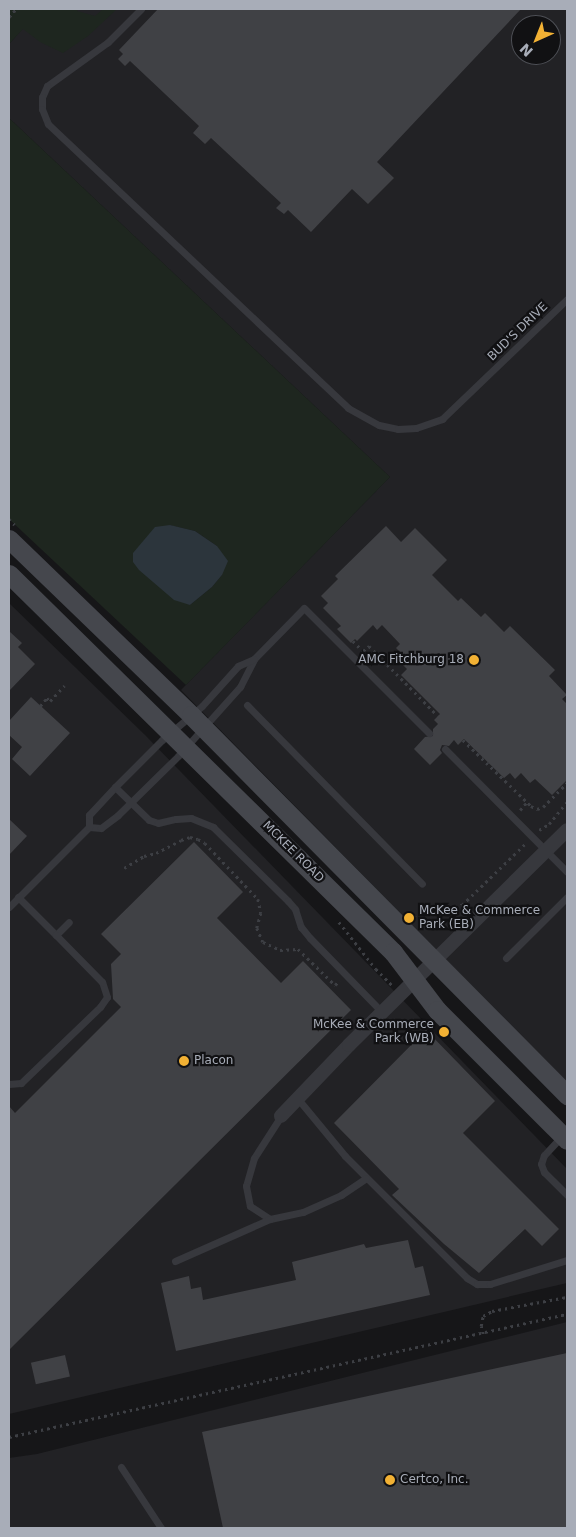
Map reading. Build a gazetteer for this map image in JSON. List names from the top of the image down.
{
  "streets": {
    "main road": ["MCKEE ROAD"],
    "lane": ["BUD'S DRIVE"]
  },
  "places": [
    "AMC Fitchburg 18",
    "McKee & Commerce Park (EB)",
    "McKee & Commerce Park (WB)",
    "Placon",
    "Certco, Inc."
  ],
  "north": "bottom left"
}
